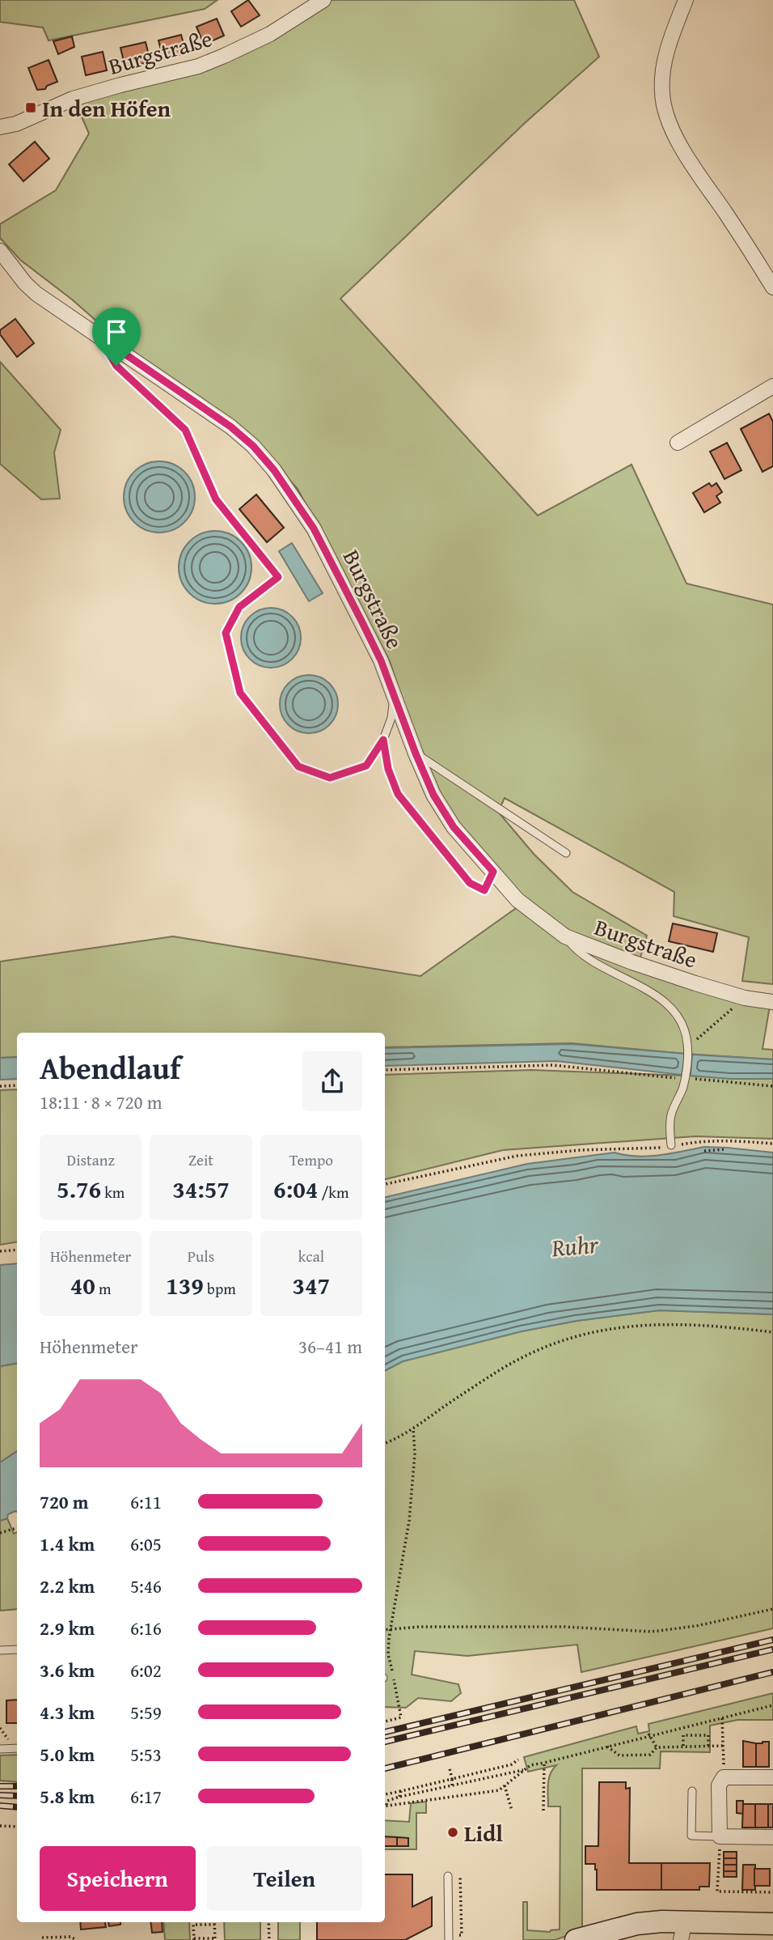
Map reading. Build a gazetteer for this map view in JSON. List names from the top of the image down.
{
  "streets": {
    "street": ["Burgstraße"]
  },
  "water": ["Ruhr"],
  "places": {
    "transit": ["In den Höfen"],
    "other": ["Lidl"]
  },
  "page": {
    "heading": ["Abendlauf", "18:11 · 8 × 720 m"],
    "stats": [
      ["Distanz", "5.76 km"],
      ["Zeit", "34:57"],
      ["Tempo", "6:04 /km"],
      ["Höhenmeter", "40 m"],
      ["Puls", "139 bpm"],
      ["kcal", "347"]
    ],
    "chart": ["Höhenmeter", "36–41 m"],
    "list": [
      {
        "name": "720 m",
        "note": "6:11"
      },
      {
        "name": "1.4 km",
        "note": "6:05"
      },
      {
        "name": "2.2 km",
        "note": "5:46"
      },
      {
        "name": "2.9 km",
        "note": "6:16"
      },
      {
        "name": "3.6 km",
        "note": "6:02"
      },
      {
        "name": "4.3 km",
        "note": "5:59"
      },
      {
        "name": "5.0 km",
        "note": "5:53"
      },
      {
        "name": "5.8 km",
        "note": "6:17"
      }
    ],
    "buttons": ["Speichern", "Teilen"]
  }
}
